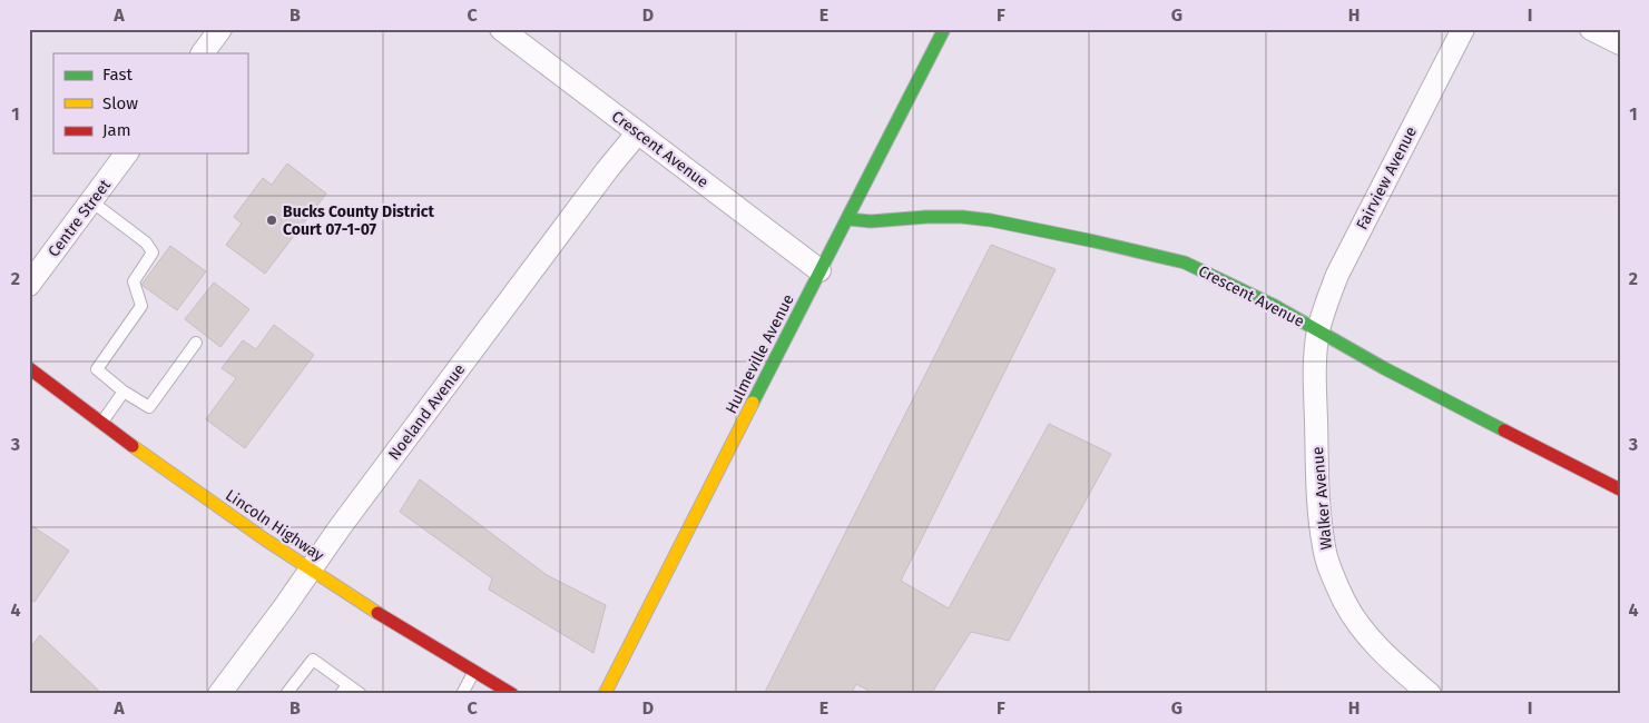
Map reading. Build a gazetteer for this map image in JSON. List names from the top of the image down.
{
  "streets": {
    "street": [
      "Crescent Avenue",
      "Fairview Avenue",
      "Centre Street",
      "Hulmeville Avenue",
      "Noeland Avenue",
      "Walker Avenue",
      "Lincoln Highway"
    ]
  },
  "crossings": [
    ["Crescent Avenue", "Fairview Avenue"],
    ["Crescent Avenue", "Hulmeville Avenue"],
    ["Crescent Avenue", "Noeland Avenue"],
    ["Crescent Avenue", "Walker Avenue"],
    ["Fairview Avenue", "Walker Avenue"],
    ["Noeland Avenue", "Lincoln Highway"]
  ],
  "places": ["Bucks County District Court 07-1-07"],
  "legend": ["Fast", "Slow", "Jam"],
  "grid": {
    "columns": [
      "A",
      "B",
      "C",
      "D",
      "E",
      "F",
      "G",
      "H",
      "I"
    ],
    "rows": [
      "1",
      "2",
      "3",
      "4"
    ]
  }
}
